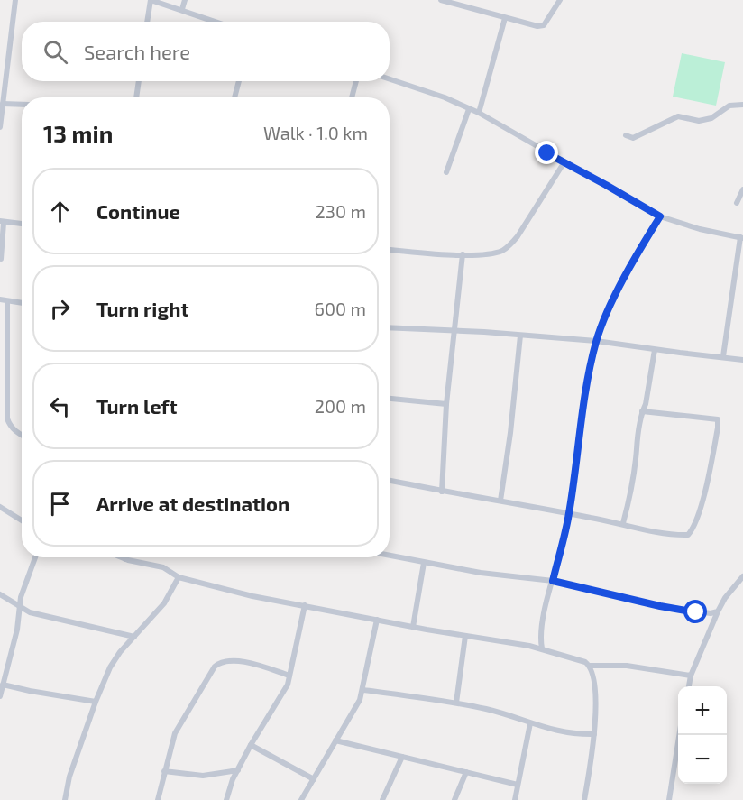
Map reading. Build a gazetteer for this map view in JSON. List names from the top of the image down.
{
  "page": {
    "search": "Search here",
    "heading": ["13 min", "Walk · 1.0 km"],
    "list": [
      ["Continue", "230 m"],
      ["Turn right", "600 m"],
      ["Turn left", "200 m"],
      "Arrive at destination"
    ],
    "map_buttons": ["+", "−"]
  }
}
